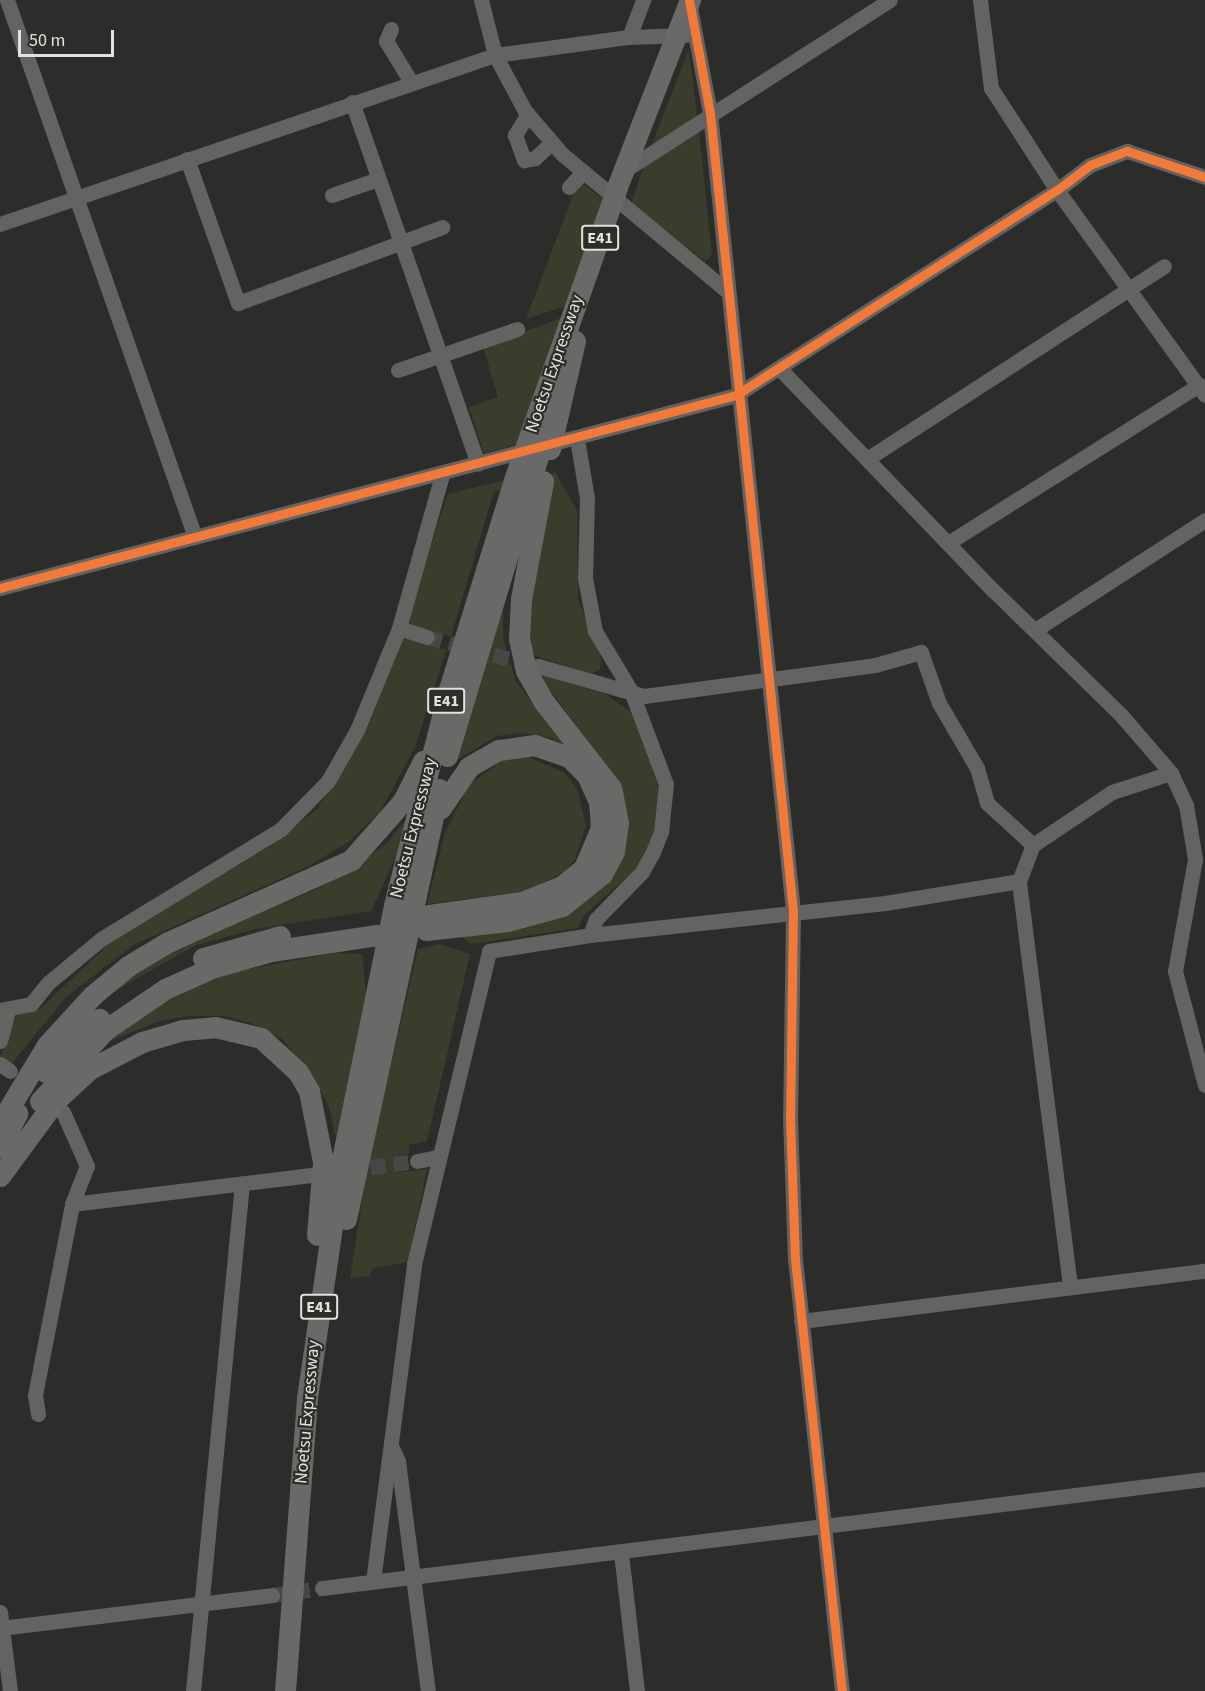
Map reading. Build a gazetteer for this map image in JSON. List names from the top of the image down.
{
  "streets": {
    "highway": ["E41", "Noetsu Expressway"]
  },
  "scale_bar": "50 m"
}
